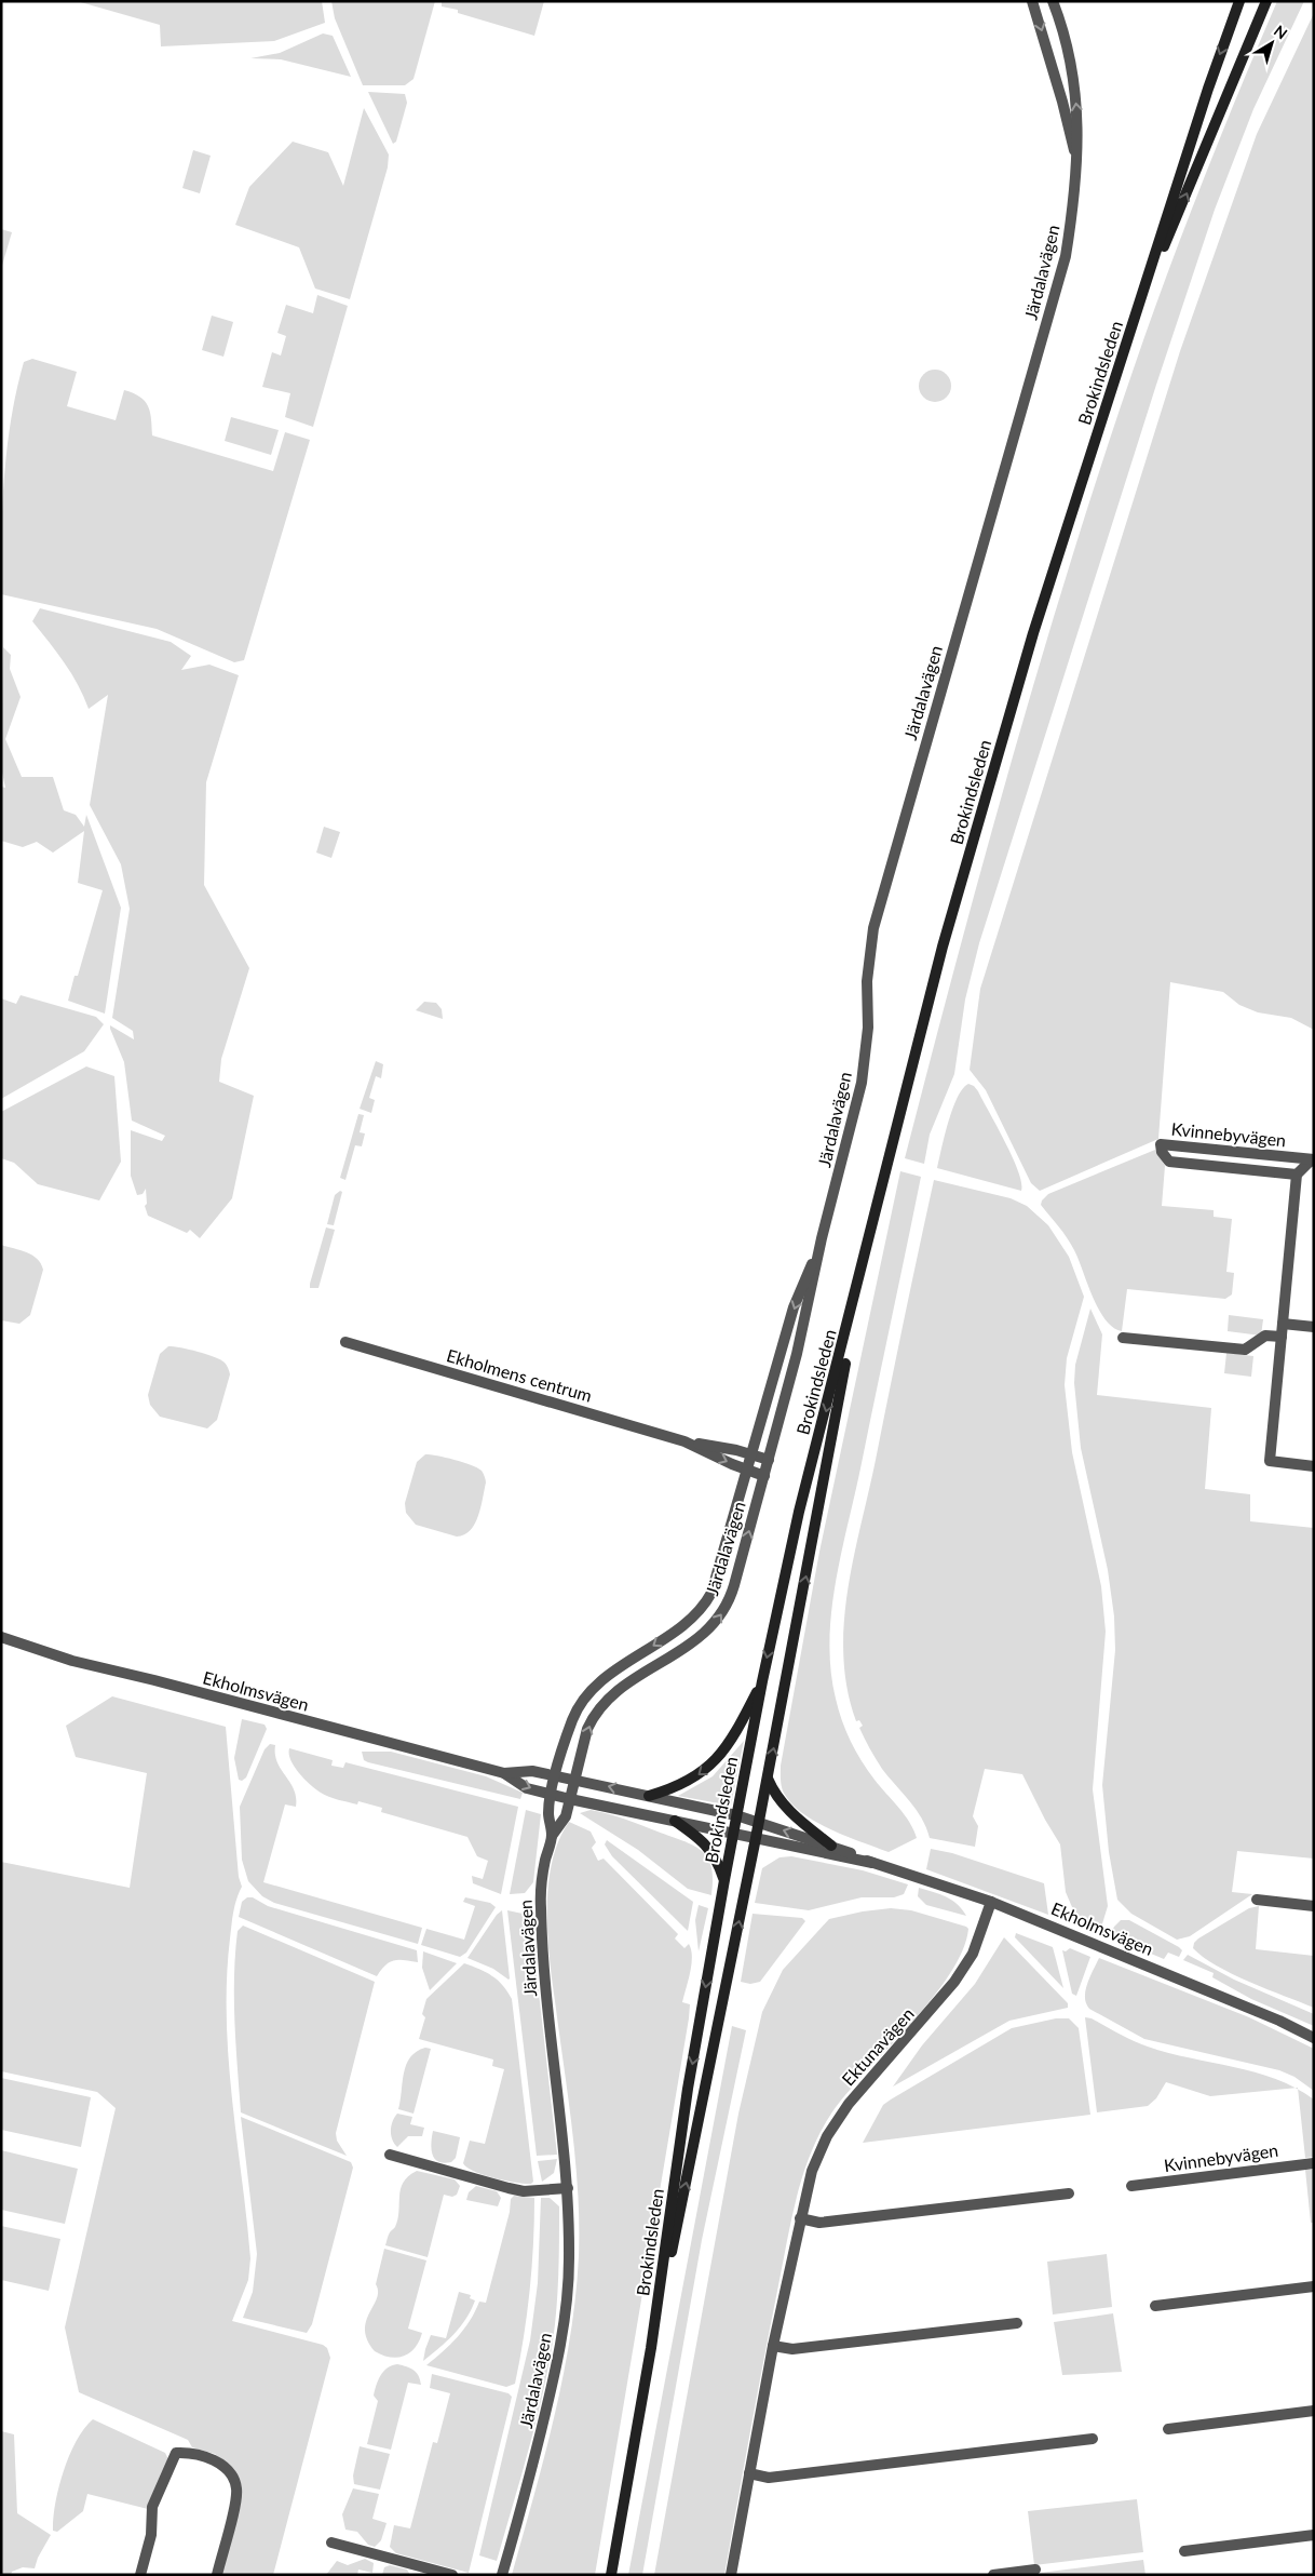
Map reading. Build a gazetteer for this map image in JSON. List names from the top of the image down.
{
  "streets": {
    "main road": ["Brokindsleden"],
    "street": [
      "Järdalavägen",
      "Kvinnebyvägen",
      "Ekholmens centrum",
      "Ekholmsvägen",
      "Ektunavägen"
    ]
  },
  "crossings": [
    ["Järdalavägen", "Ekholmens centrum"],
    ["Järdalavägen", "Ekholmsvägen"],
    ["Brokindsleden", "Ekholmsvägen"],
    ["Ekholmsvägen", "Ektunavägen"]
  ],
  "north": "top right"
}
